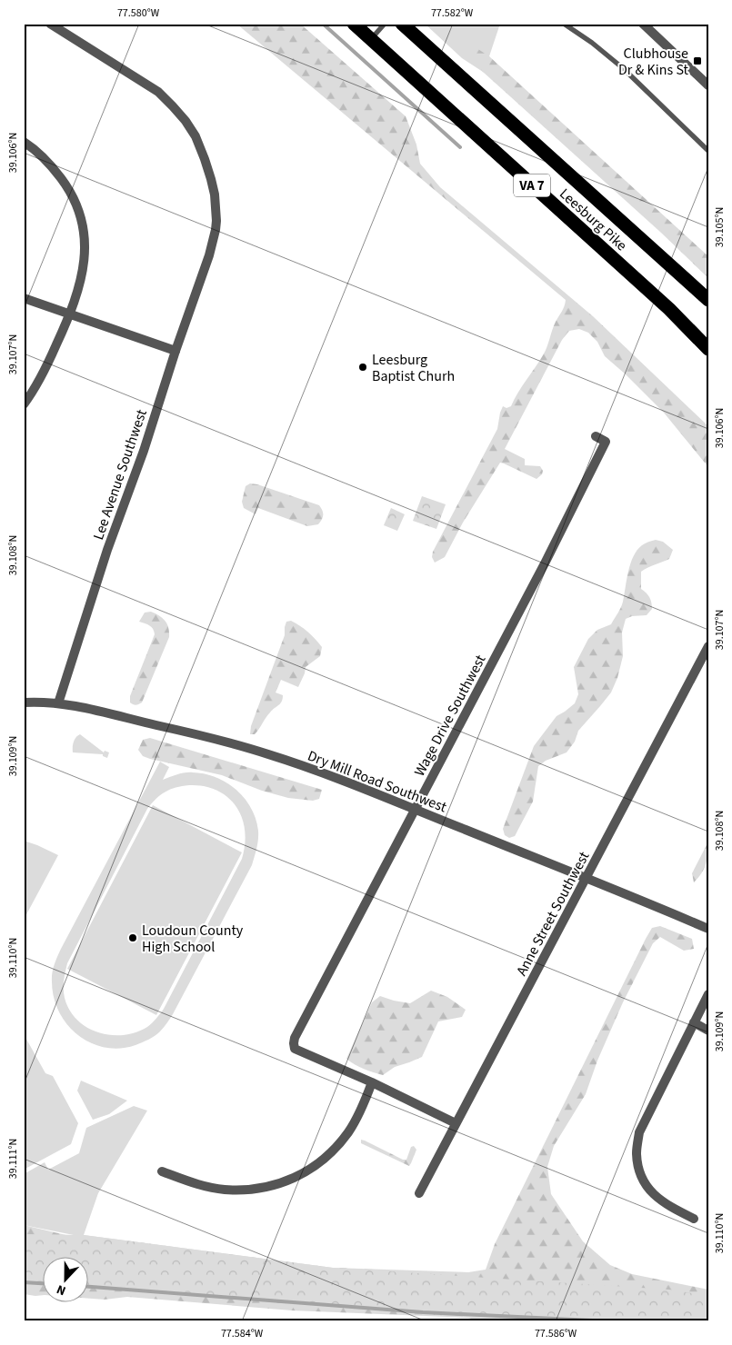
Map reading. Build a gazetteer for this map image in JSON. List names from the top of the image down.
{
  "streets": {
    "highway": ["VA 7", "Leesburg Pike"],
    "street": [
      "Lee Avenue Southwest",
      "Wage Drive Southwest",
      "Dry Mill Road Southwest",
      "Anne Street Southwest"
    ]
  },
  "crossings": [
    ["Lee Avenue Southwest", "Dry Mill Road Southwest"],
    ["Wage Drive Southwest", "Dry Mill Road Southwest"],
    ["Dry Mill Road Southwest", "Anne Street Southwest"]
  ],
  "places": {
    "transit": ["Clubhouse Dr & Kins St"],
    "other": ["Leesburg Baptist Churh", "Loudoun County High School"]
  },
  "north": "bottom",
  "coordinates": [
    "77.580°W",
    "77.582°W",
    "39.106°N",
    "39.105°N",
    "39.107°N",
    "39.108°N",
    "39.109°N",
    "39.110°N",
    "39.111°N",
    "77.584°W",
    "77.586°W"
  ]
}
